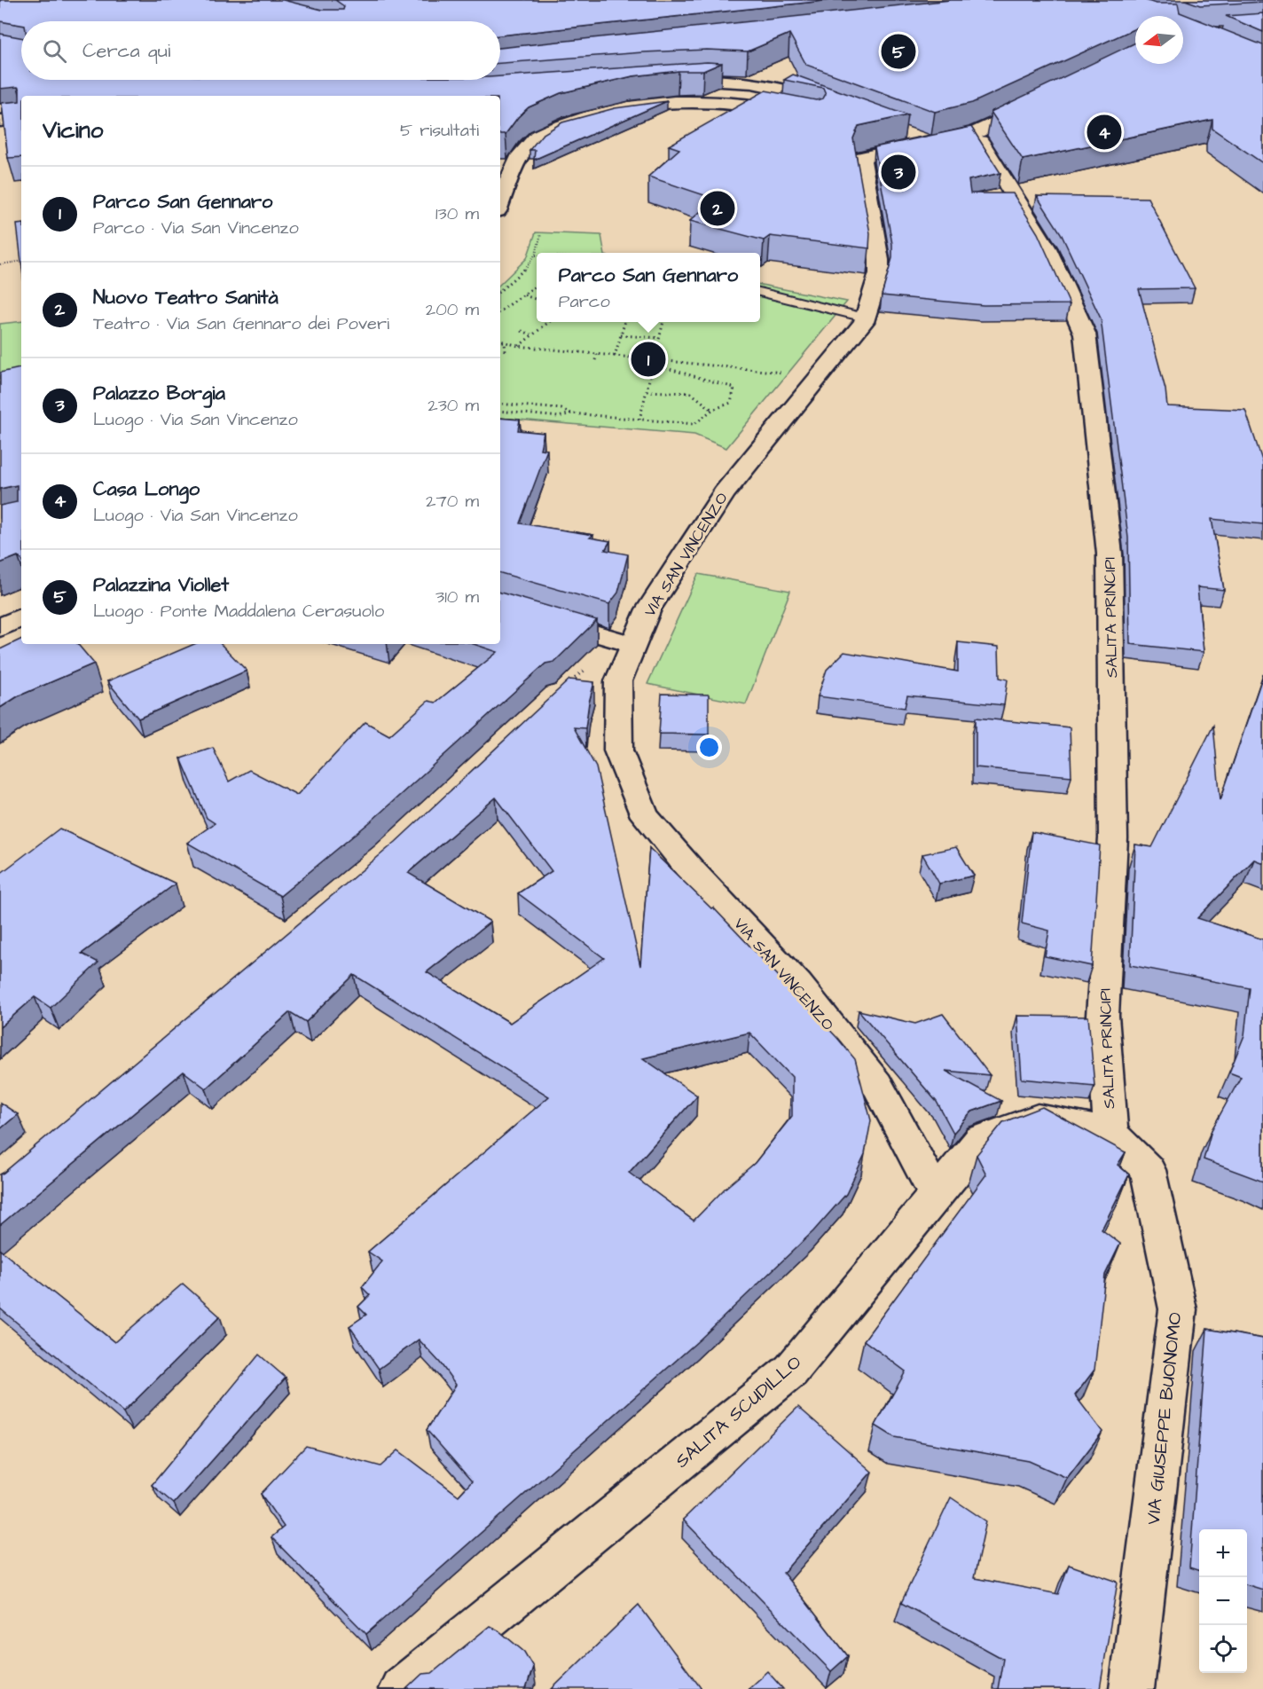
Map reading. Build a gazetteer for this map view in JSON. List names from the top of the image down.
{
  "streets": {
    "street": [
      "VIA SAN VINCENZO",
      "SALITA PRINCIPI",
      "SALITA SCUDILLO",
      "VIA GIUSEPPE BUONOMO"
    ]
  },
  "crossings": [
    ["VIA SAN VINCENZO", "SALITA PRINCIPI"],
    ["VIA SAN VINCENZO", "SALITA SCUDILLO"],
    ["SALITA PRINCIPI", "SALITA SCUDILLO"],
    ["SALITA PRINCIPI", "VIA GIUSEPPE BUONOMO"],
    ["SALITA SCUDILLO", "VIA GIUSEPPE BUONOMO"]
  ],
  "north": "left",
  "page": {
    "search": "Cerca qui",
    "pins": [
      "5",
      "4",
      "3",
      "2",
      "1"
    ],
    "heading": ["Vicino", "5 risultati"],
    "list": [
      {
        "mark": "1",
        "name": "Parco San Gennaro",
        "note": "Parco · Via San Vincenzo",
        "value": "130 m"
      },
      {
        "mark": "2",
        "name": "Nuovo Teatro Sanità",
        "note": "Teatro · Via San Gennaro dei Poveri",
        "value": "200 m"
      },
      {
        "mark": "3",
        "name": "Palazzo Borgia",
        "note": "Luogo · Via San Vincenzo",
        "value": "230 m"
      },
      {
        "mark": "4",
        "name": "Casa Longo",
        "note": "Luogo · Via San Vincenzo",
        "value": "270 m"
      },
      {
        "mark": "5",
        "name": "Palazzina Viollet",
        "note": "Luogo · Ponte Maddalena Cerasuolo",
        "value": "310 m"
      }
    ],
    "popup": ["Parco San Gennaro", "Parco"],
    "map_buttons": ["+", "−"]
  }
}
